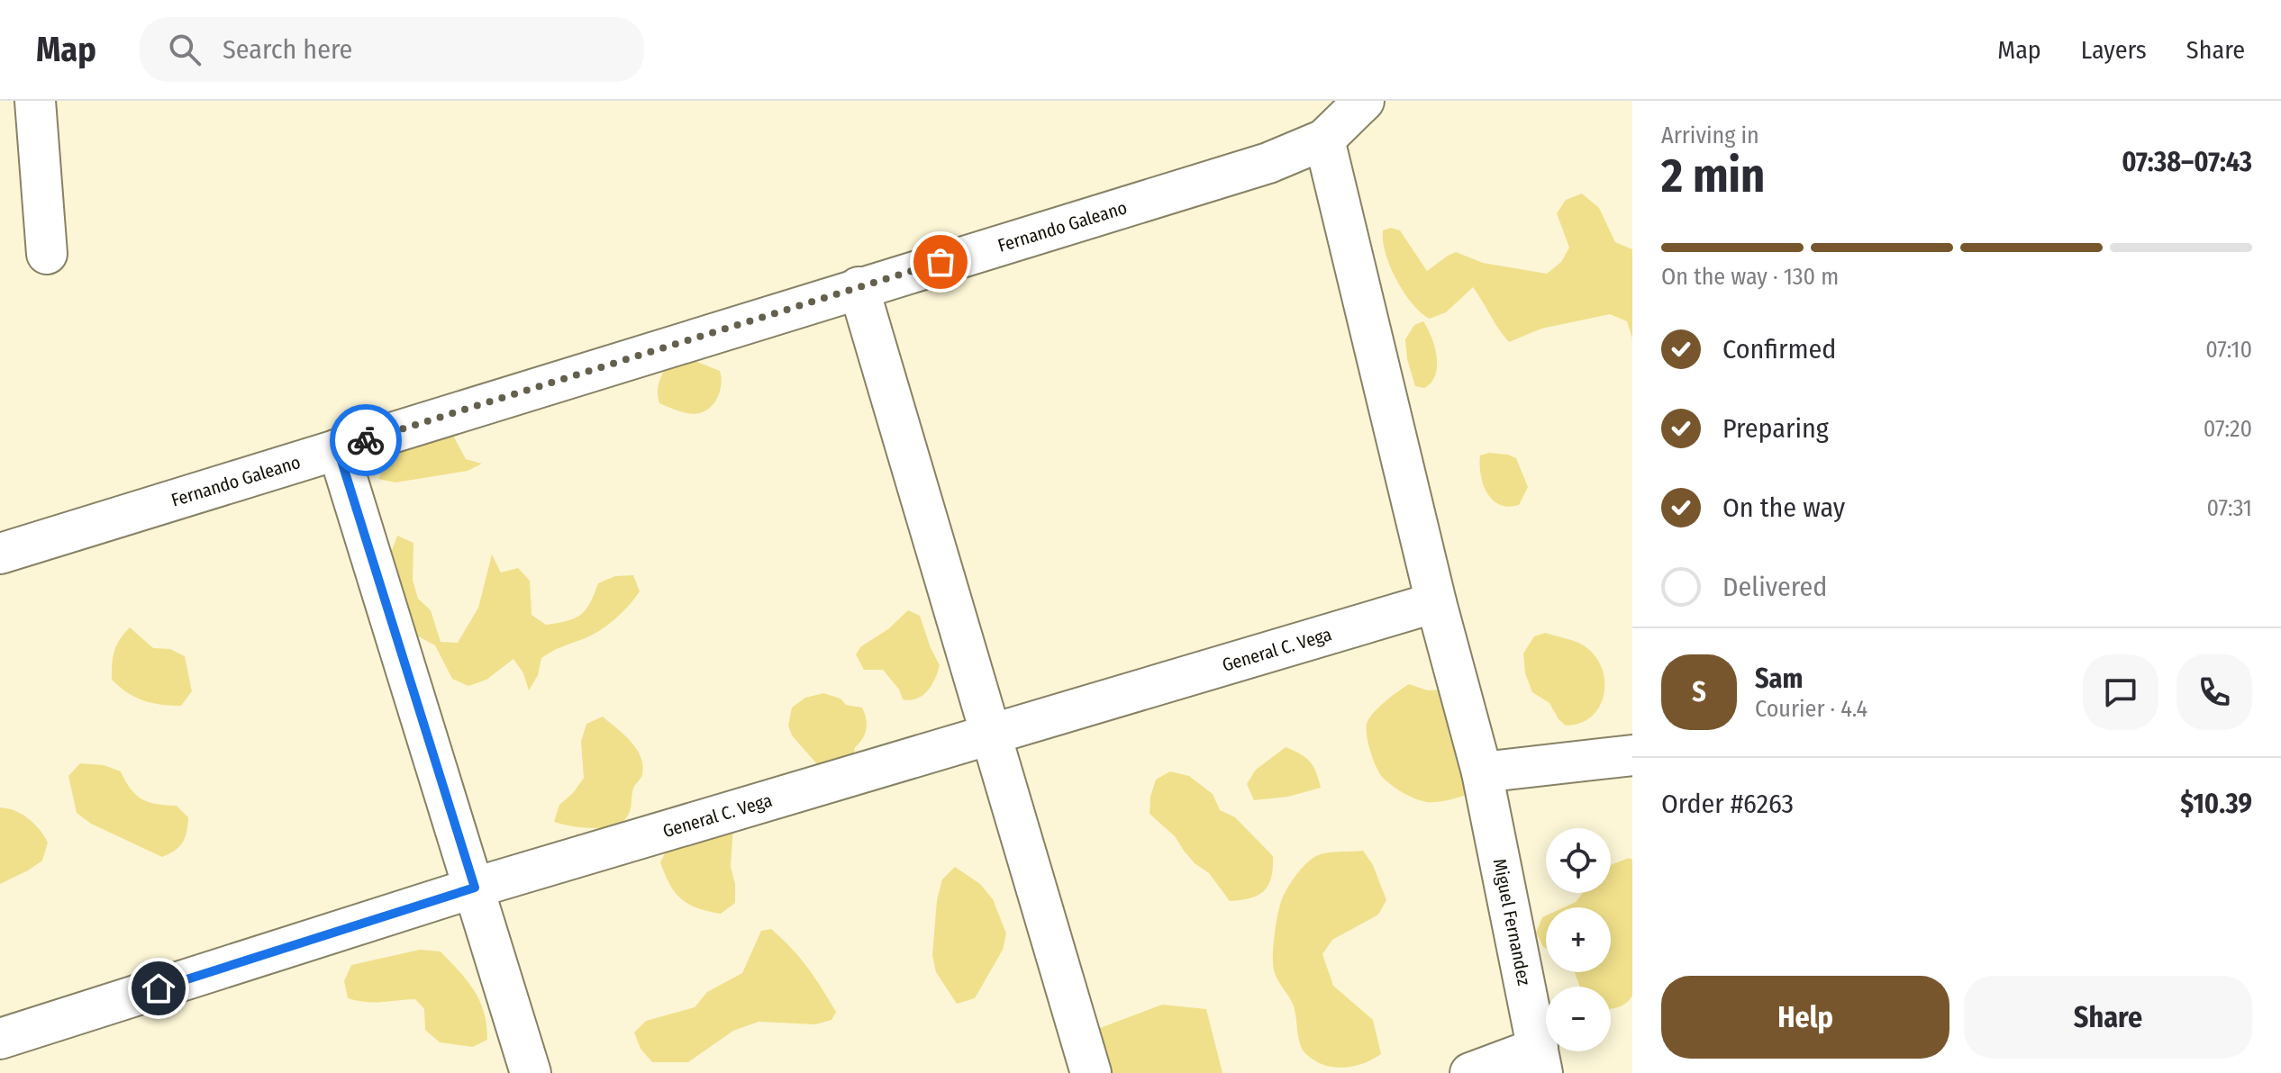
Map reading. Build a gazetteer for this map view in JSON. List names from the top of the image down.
{
  "streets": {
    "street": ["Fernando Galeano", "General C. Vega", "Miguel Fernandez"]
  },
  "crossings": [
    ["Fernando Galeano", "Miguel Fernandez"],
    ["General C. Vega", "Miguel Fernandez"]
  ],
  "page": {
    "header": "Map",
    "search": "Search here",
    "nav": ["Map", "Layers", "Share"],
    "heading": ["2 min", "Arriving in", "07:38–07:43"],
    "panel": [
      "Sam",
      "Courier · 4.4",
      "Order #6263",
      "$10.39"
    ],
    "bar": "On the way · 130 m",
    "list": [
      ["Confirmed", "07:10"],
      ["Preparing", "07:20"],
      ["On the way", "07:31"],
      "Delivered"
    ],
    "round": "S",
    "map_buttons": ["+", "−"],
    "buttons": ["Help", "Share"]
  }
}
